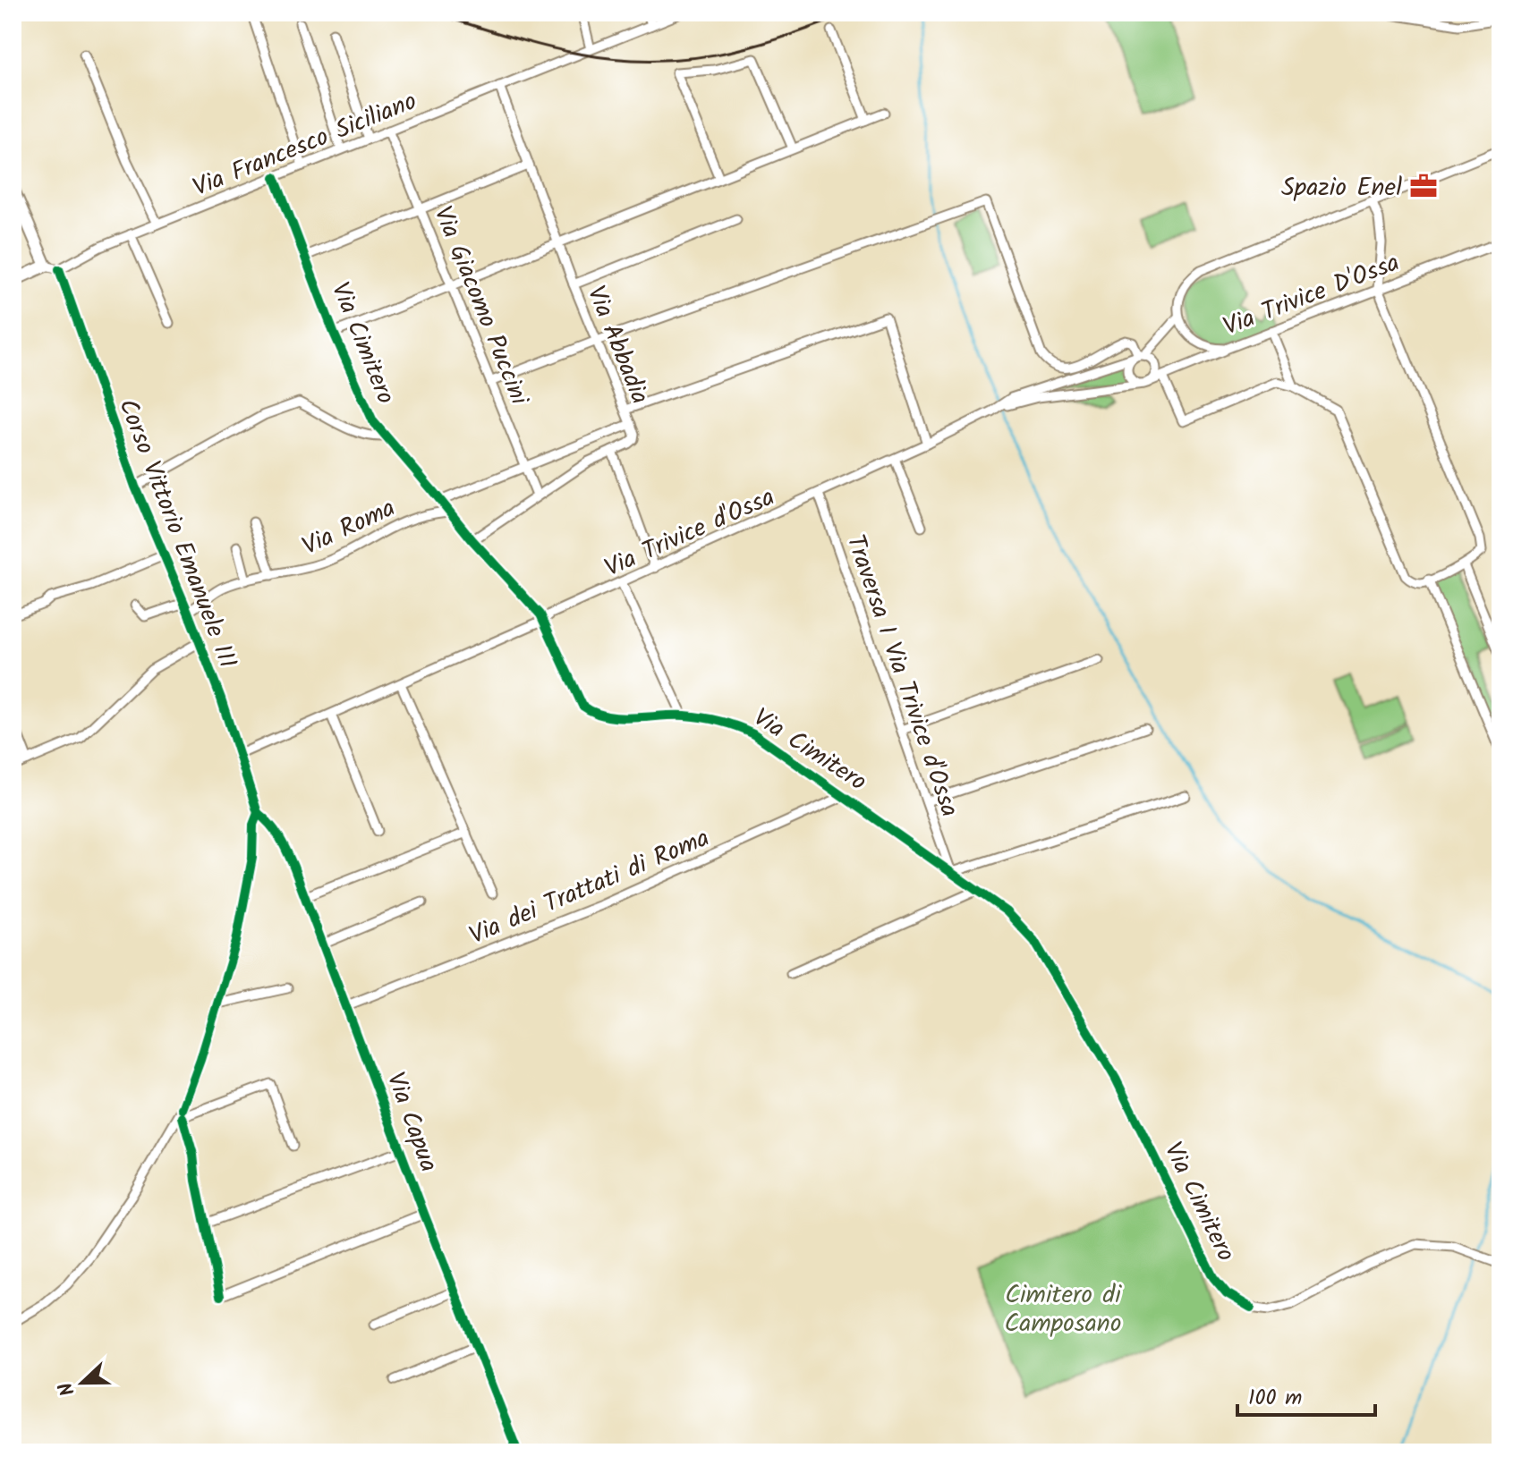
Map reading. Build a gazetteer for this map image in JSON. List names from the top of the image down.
{
  "streets": {
    "street": [
      "Via Francesco Siciliano",
      "Via Trivice D'Ossa",
      "Via Giacomo Puccini",
      "Via Cimitero",
      "Via Abbadia",
      "Via Roma",
      "Via Trivice d'Ossa",
      "Corso Vittorio Emanuele III",
      "Traversa I Via Trivice d'Ossa",
      "Via dei Trattati di Roma",
      "Via Capua"
    ]
  },
  "crossings": [
    ["Via Francesco Siciliano", "Via Giacomo Puccini"],
    ["Via Francesco Siciliano", "Via Cimitero"],
    ["Via Francesco Siciliano", "Via Abbadia"],
    ["Via Francesco Siciliano", "Corso Vittorio Emanuele III"],
    ["Via Giacomo Puccini", "Via Abbadia"],
    ["Via Cimitero", "Via Abbadia"],
    ["Via Cimitero", "Via Roma"],
    ["Via Cimitero", "Via Trivice d'Ossa"],
    ["Via Cimitero", "Traversa I Via Trivice d'Ossa"],
    ["Via Cimitero", "Via dei Trattati di Roma"],
    ["Via Roma", "Corso Vittorio Emanuele III"],
    ["Via Trivice d'Ossa", "Corso Vittorio Emanuele III"],
    ["Via Trivice d'Ossa", "Traversa I Via Trivice d'Ossa"],
    ["Corso Vittorio Emanuele III", "Via Capua"],
    ["Via dei Trattati di Roma", "Via Capua"]
  ],
  "parks": ["Cimitero di Camposano"],
  "places": {
    "office": ["Spazio Enel"]
  },
  "scale_bar": "100 m",
  "north": "left"
}
